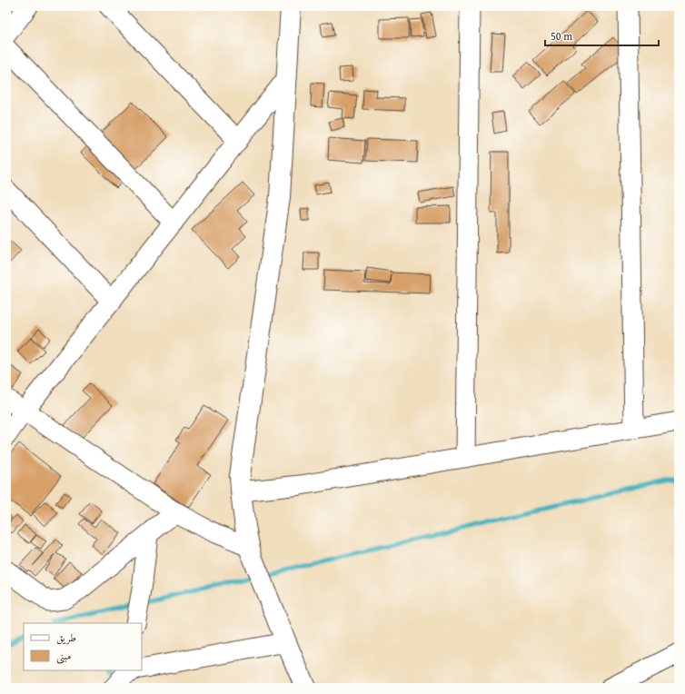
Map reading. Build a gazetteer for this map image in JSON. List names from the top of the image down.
{
  "legend": ["طريق", "مبنى"],
  "scale_bar": "50 m"
}
